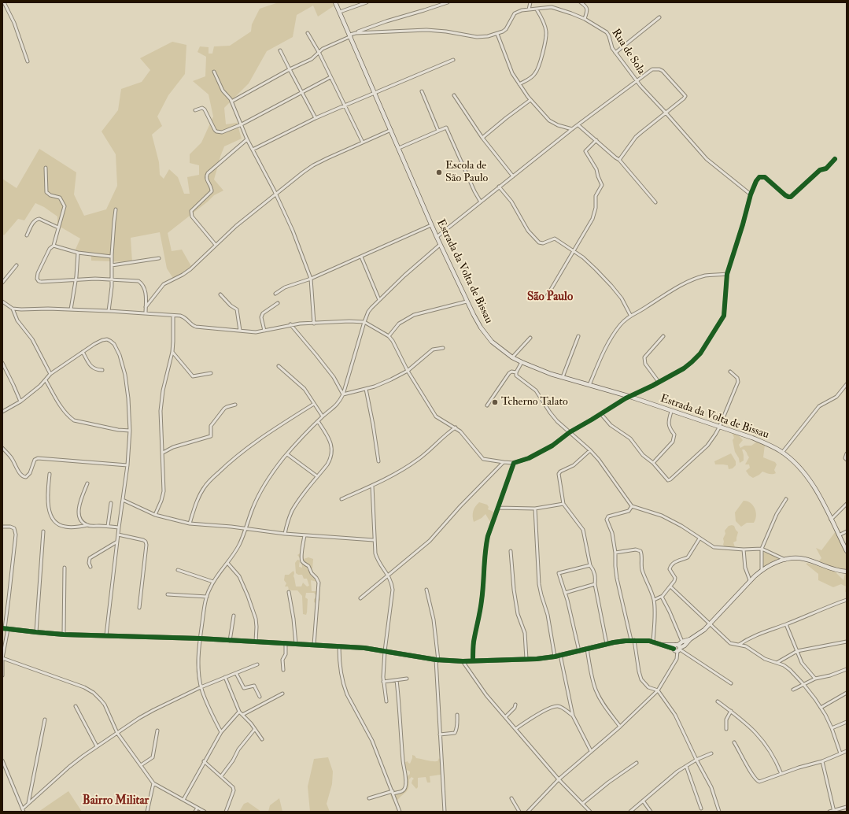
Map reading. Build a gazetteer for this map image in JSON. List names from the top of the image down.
{
  "streets": {
    "street": ["Rua de Sola", "Estrada da Volta de Bissau"]
  },
  "crossings": [
    ["Rua de Sola", "Estrada da Volta de Bissau"]
  ],
  "districts": ["São Paulo", "Bairro Militar"],
  "places": ["Escola de São Paulo", "Tcherno Talato"]
}
